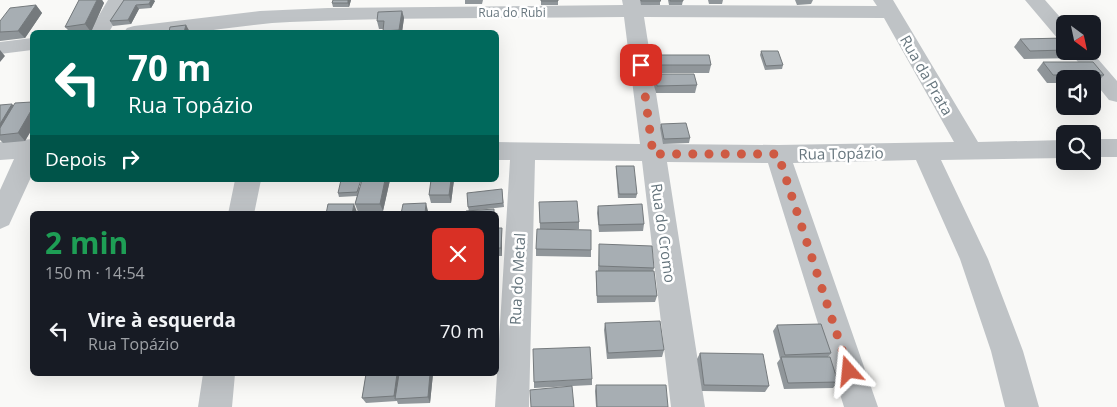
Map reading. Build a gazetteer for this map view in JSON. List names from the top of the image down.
{
  "streets": {
    "street": [
      "Rua do Rubi",
      "Rua da Prata",
      "Rua Topázio",
      "Rua do Cromo",
      "Rua do Metal"
    ]
  },
  "crossings": [
    ["Rua do Rubi", "Rua da Prata"],
    ["Rua do Rubi", "Rua do Cromo"],
    ["Rua da Prata", "Rua Topázio"],
    ["Rua Topázio", "Rua do Cromo"],
    ["Rua Topázio", "Rua do Metal"]
  ],
  "north": "bottom right",
  "page": {
    "turn": ["70 m", "Rua Topázio"],
    "then": "Depois",
    "heading": ["2 min", "150 m · 14:54"],
    "list": [
      {
        "name": "Vire à esquerda",
        "note": "Rua Topázio",
        "value": "70 m"
      }
    ]
  }
}
